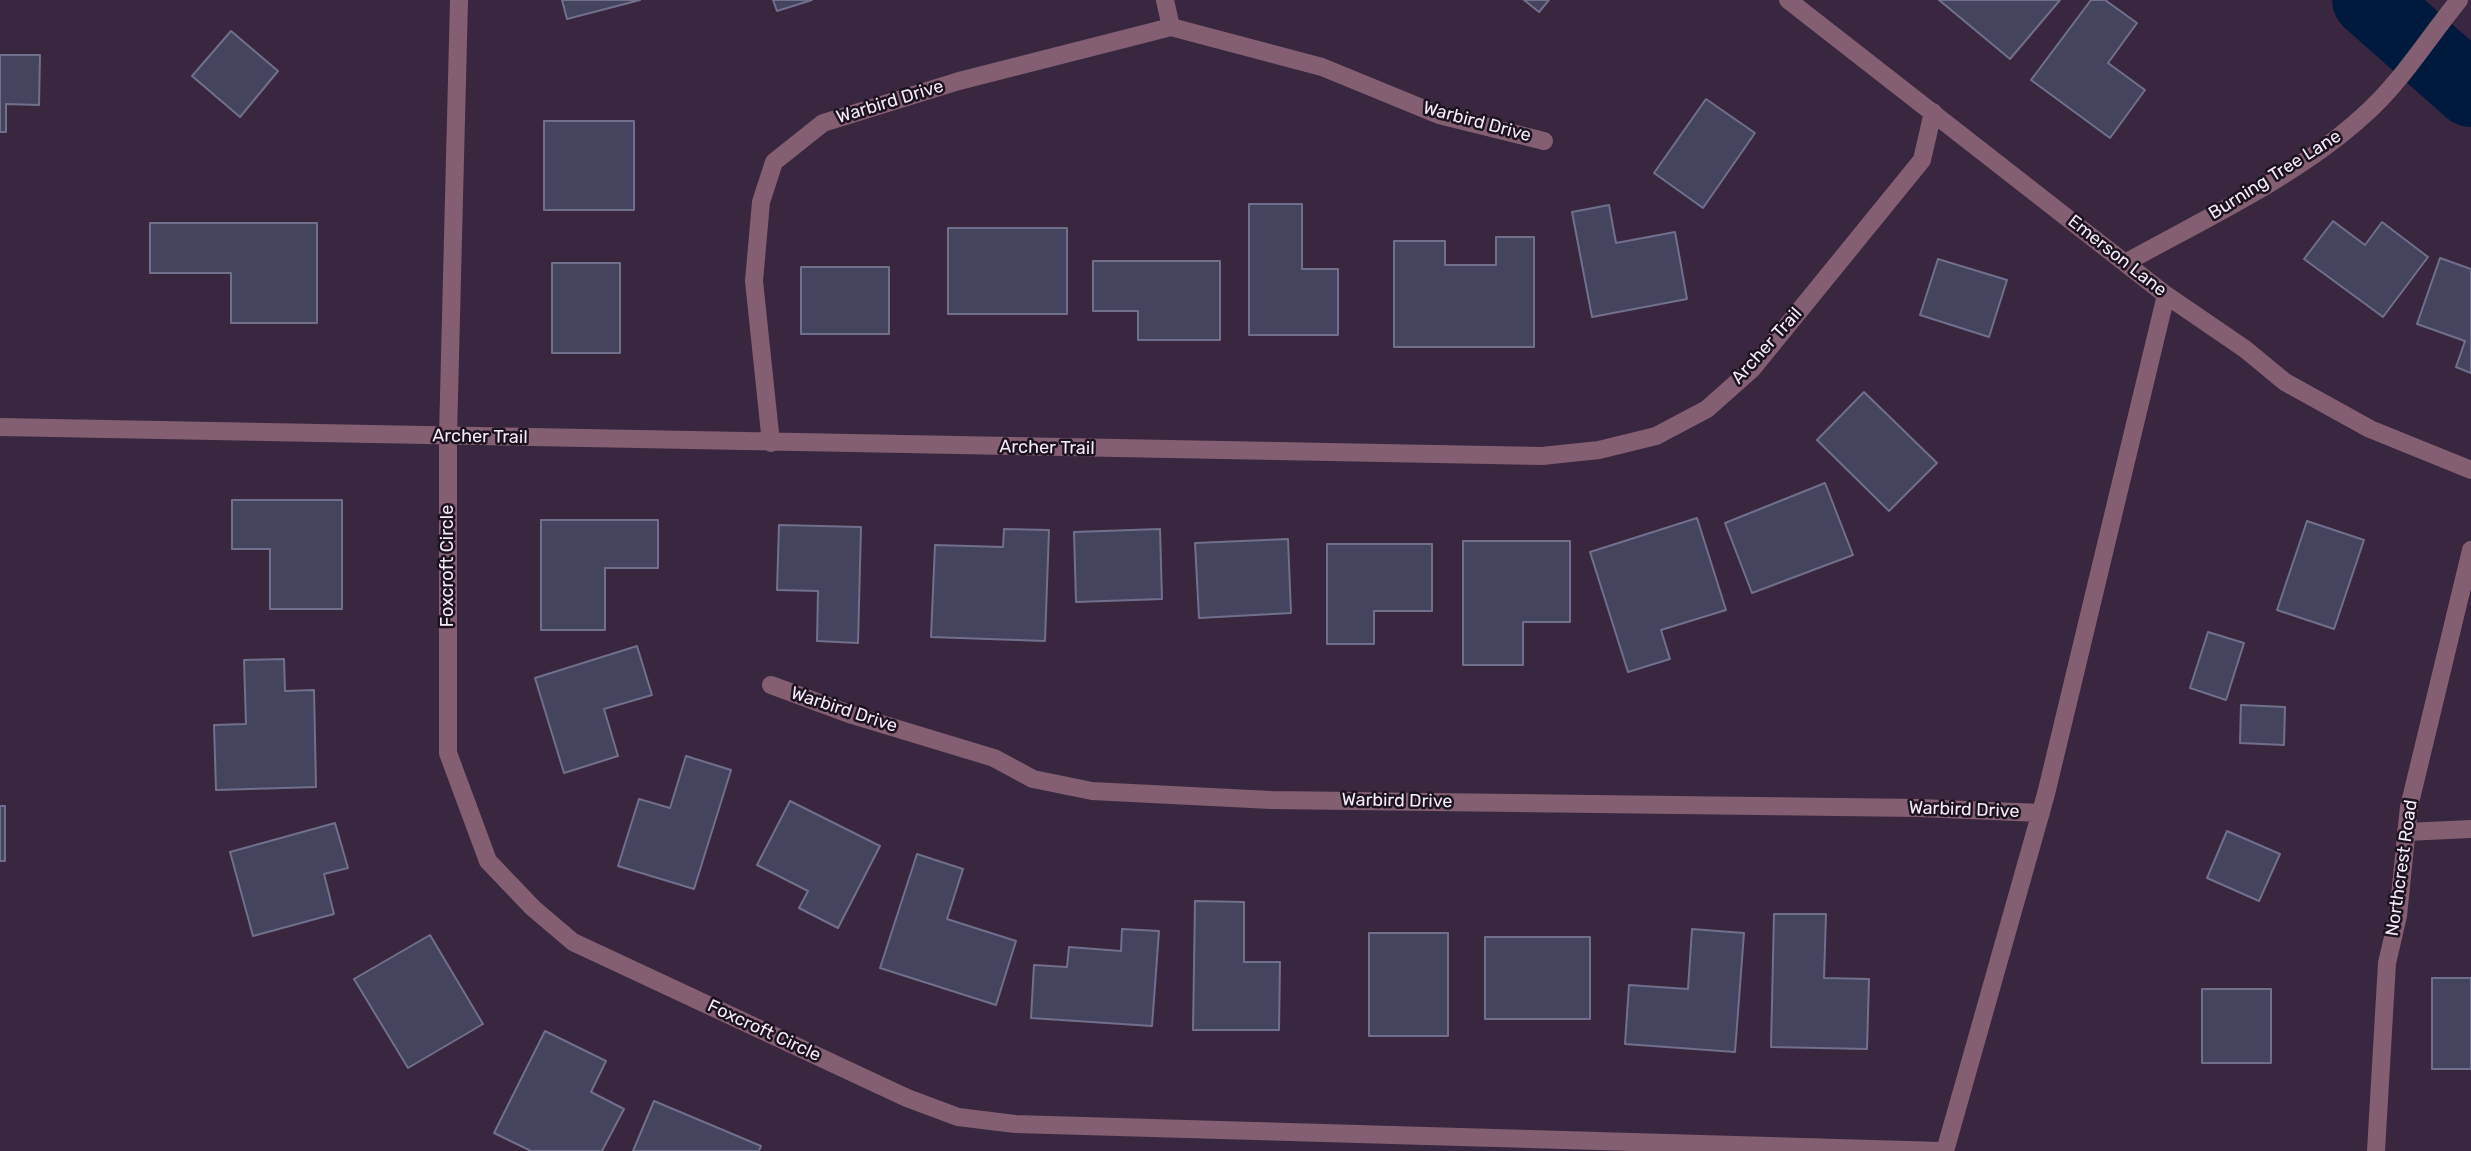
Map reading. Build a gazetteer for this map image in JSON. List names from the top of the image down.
{
  "streets": {
    "street": [
      "Warbird Drive",
      "Burning Tree Lane",
      "Emerson Lane",
      "Archer Trail",
      "Foxcroft Circle",
      "Northcrest Road"
    ]
  },
  "crossings": [
    ["Warbird Drive", "Archer Trail"],
    ["Burning Tree Lane", "Emerson Lane"],
    ["Emerson Lane", "Archer Trail"],
    ["Archer Trail", "Foxcroft Circle"]
  ]
}
